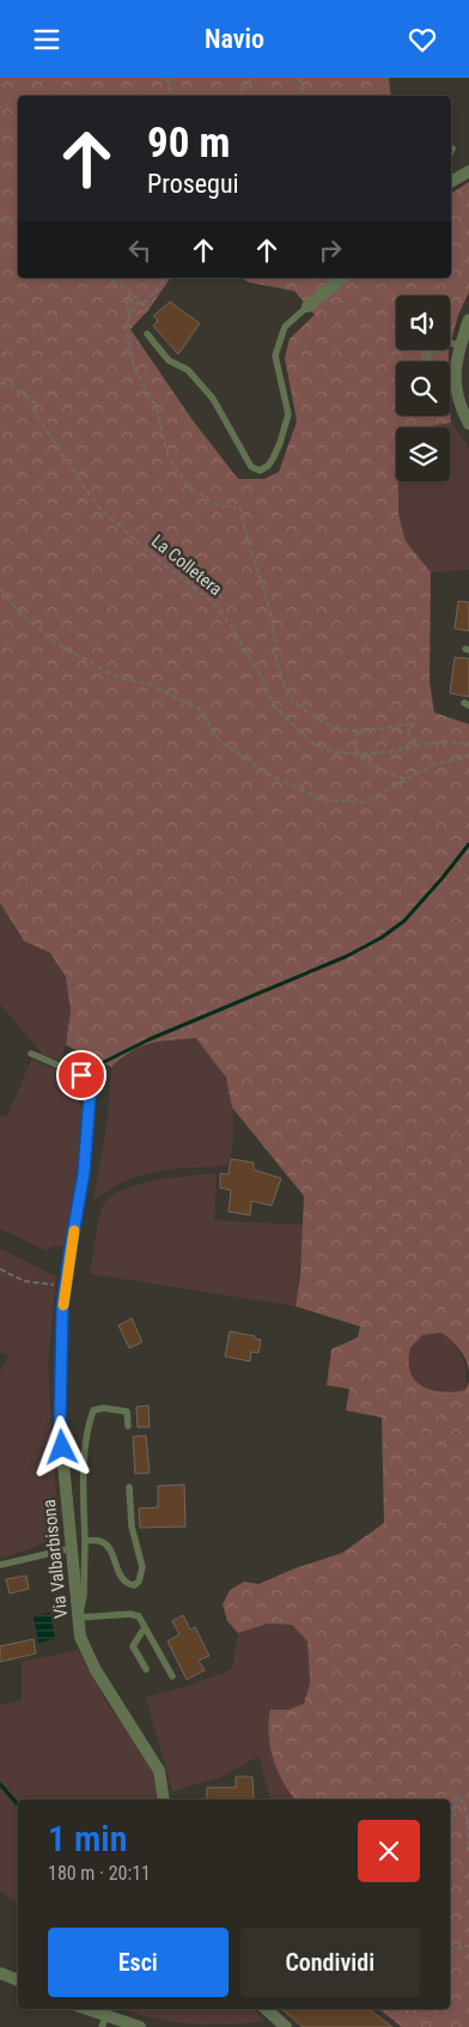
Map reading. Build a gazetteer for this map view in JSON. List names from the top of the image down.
{
  "streets": {
    "street": ["Via Valbarbisona"],
    "path": ["La Colletera"]
  },
  "page": {
    "header": "Navio",
    "turn": ["90 m", "Prosegui"],
    "heading": ["1 min", "180 m · 20:11"],
    "buttons": ["Esci", "Condividi"]
  }
}
